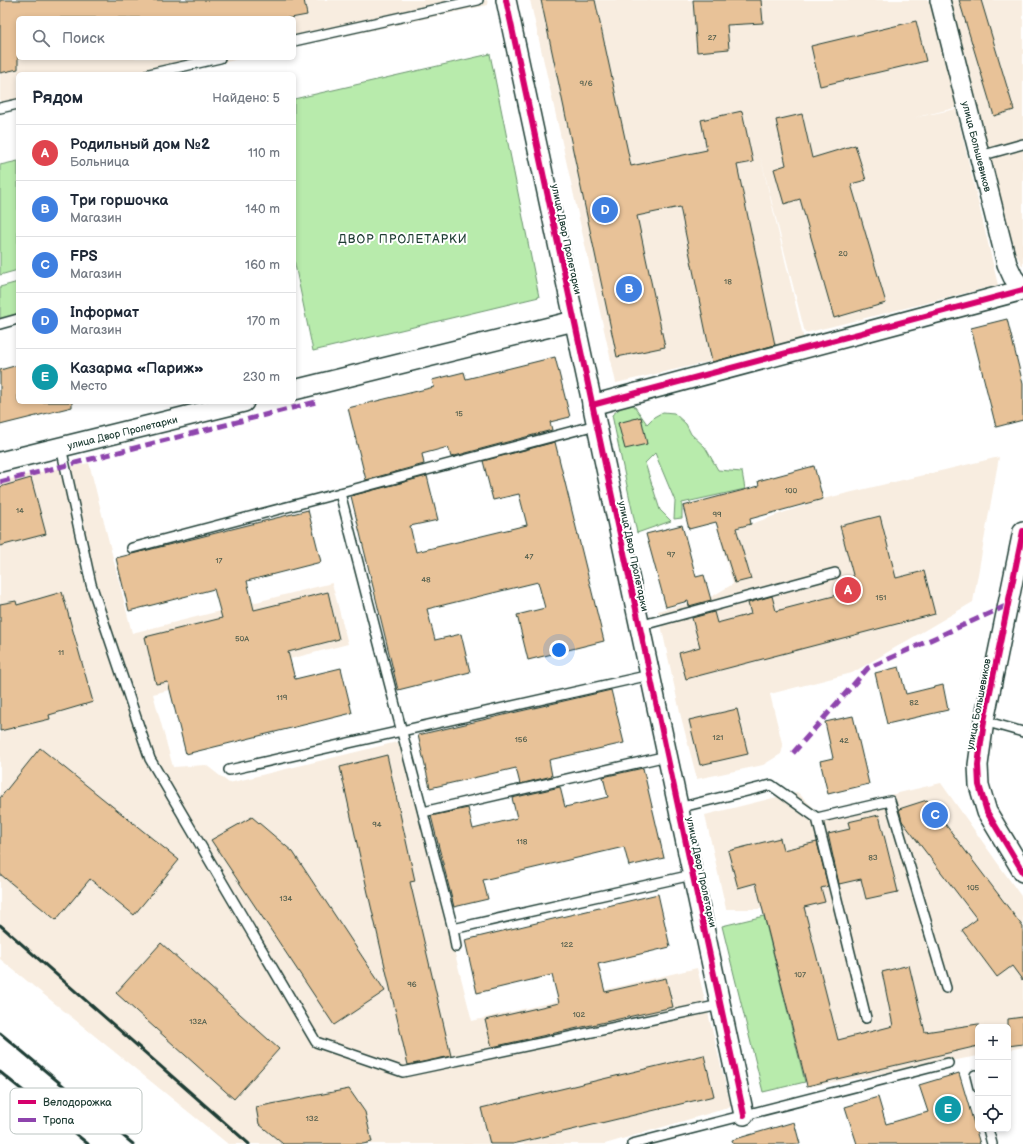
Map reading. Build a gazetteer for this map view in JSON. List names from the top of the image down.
{
  "streets": {
    "street": ["улица Большевиков", "улица Двор Пролетарки"]
  },
  "districts": ["ДВОР ПРОЛЕТАРКИ"],
  "house_numbers": [
    "27",
    "9/6",
    "20",
    "18",
    "15",
    "100",
    "14",
    "99",
    "97",
    "47",
    "17",
    "48",
    "151",
    "50А",
    "11",
    "119",
    "82",
    "121",
    "156",
    "42",
    "94",
    "118",
    "83",
    "105",
    "134",
    "122",
    "107",
    "96",
    "102",
    "132А",
    "132"
  ],
  "legend": ["Велодорожка", "Тропа"],
  "page": {
    "search": "Поиск",
    "heading": ["Рядом", "Найдено: 5"],
    "list": [
      {
        "mark": "A",
        "name": "Родильный дом №2",
        "note": "Больница",
        "value": "110 m"
      },
      {
        "mark": "B",
        "name": "Три горшочка",
        "note": "Магазин",
        "value": "140 m"
      },
      {
        "mark": "C",
        "name": "FPS",
        "note": "Магазин",
        "value": "160 m"
      },
      {
        "mark": "D",
        "name": "Inформат",
        "note": "Магазин",
        "value": "170 m"
      },
      {
        "mark": "E",
        "name": "Казарма «Париж»",
        "note": "Место",
        "value": "230 m"
      }
    ],
    "pins": [
      "D",
      "B",
      "A",
      "C",
      "E"
    ],
    "map_buttons": ["+", "−"]
  }
}
